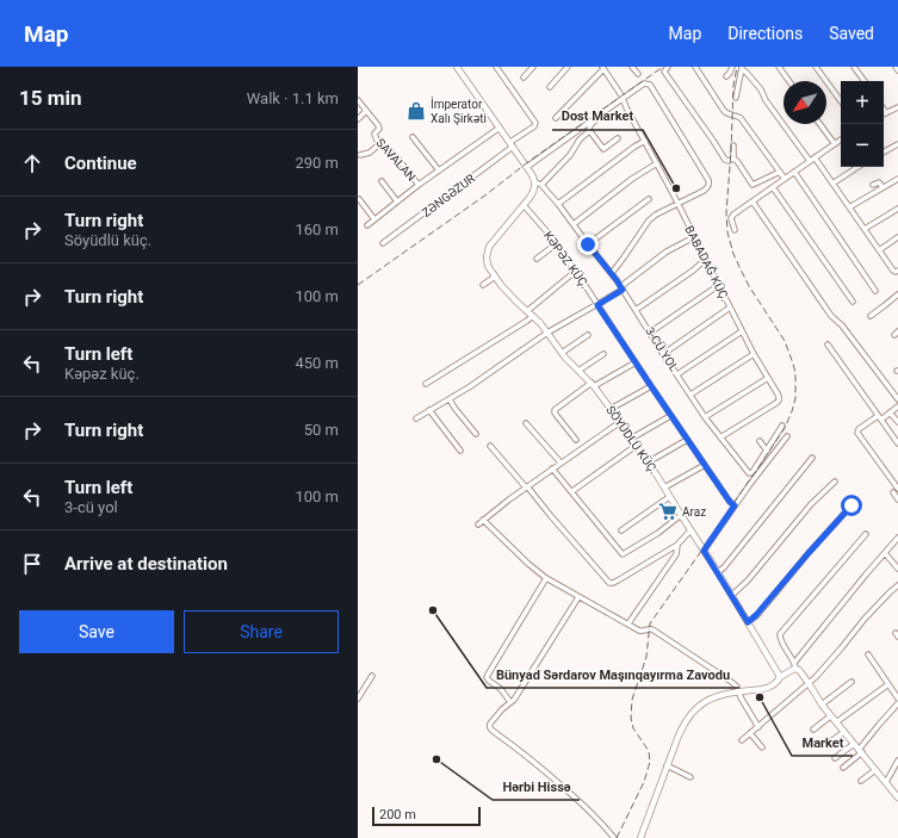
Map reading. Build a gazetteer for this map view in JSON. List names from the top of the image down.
{
  "streets": {
    "street": [
      "SAVALAN",
      "ZƏNGƏZUR",
      "KƏPƏZ KÜÇ.",
      "BABADAĞ KÜÇ.",
      "3-CÜ YOL",
      "SÖYÜDLÜ KÜÇ."
    ]
  },
  "crossings": [
    ["KƏPƏZ KÜÇ.", "SÖYÜDLÜ KÜÇ."],
    ["BABADAĞ KÜÇ.", "3-CÜ YOL"],
    ["3-CÜ YOL", "SÖYÜDLÜ KÜÇ."]
  ],
  "places": {
    "shop": ["İmperator Xalı Şirkəti"],
    "other": [
      "Dost Market",
      "Bünyad Sərdarov Maşınqayırma Zavodu",
      "Market",
      "Hərbi Hissə"
    ],
    "supermarket": ["Araz"]
  },
  "scale_bar": "200 m",
  "north": "bottom left",
  "page": {
    "header": "Map",
    "nav": ["Map", "Directions", "Saved"],
    "heading": ["15 min", "Walk · 1.1 km"],
    "map_buttons": ["+", "−"],
    "list": [
      ["Continue", "290 m"],
      ["Turn right", "Söyüdlü küç.", "160 m"],
      ["Turn right", "100 m"],
      ["Turn left", "Kəpəz küç.", "450 m"],
      ["Turn right", "50 m"],
      ["Turn left", "3-cü yol", "100 m"],
      "Arrive at destination"
    ],
    "buttons": ["Save", "Share"],
    "scale": "200 m"
  }
}
